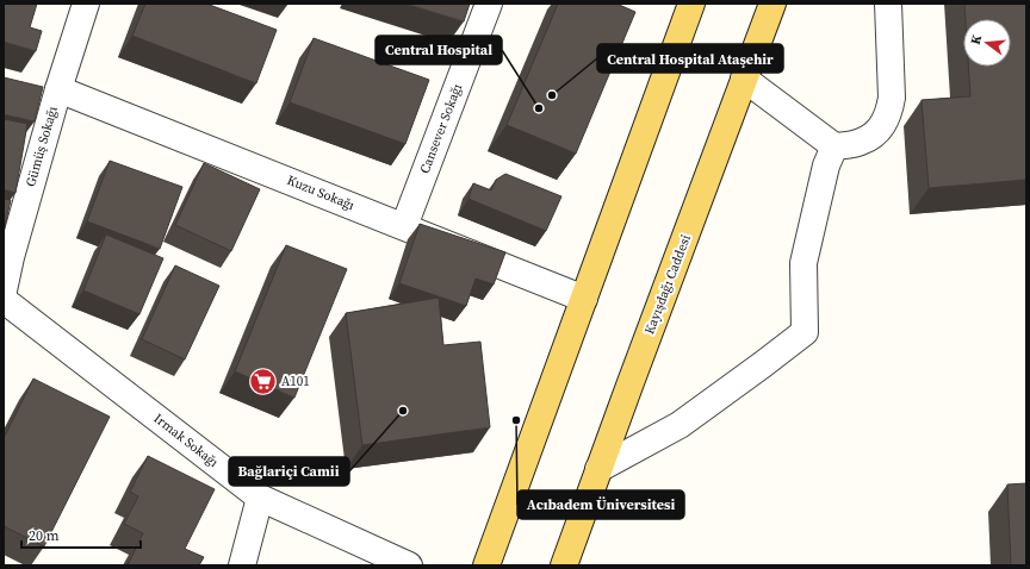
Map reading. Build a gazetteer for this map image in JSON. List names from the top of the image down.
{
  "streets": {
    "main road": ["Kayışdağı Caddesi"],
    "street": [
      "Cansever Sokağı",
      "Gümüş Sokağı",
      "Kuzu Sokağı",
      "Irmak Sokağı"
    ]
  },
  "crossings": [
    ["Cansever Sokağı", "Kuzu Sokağı"],
    ["Gümüş Sokağı", "Kuzu Sokağı"]
  ],
  "places": {
    "other": [
      "Central Hospital Ataşehir",
      "Central Hospital",
      "Bağlariçi Camii",
      "Acıbadem Üniversitesi"
    ],
    "supermarket": ["A101"]
  },
  "scale_bar": "20 m",
  "north": "left"
}
